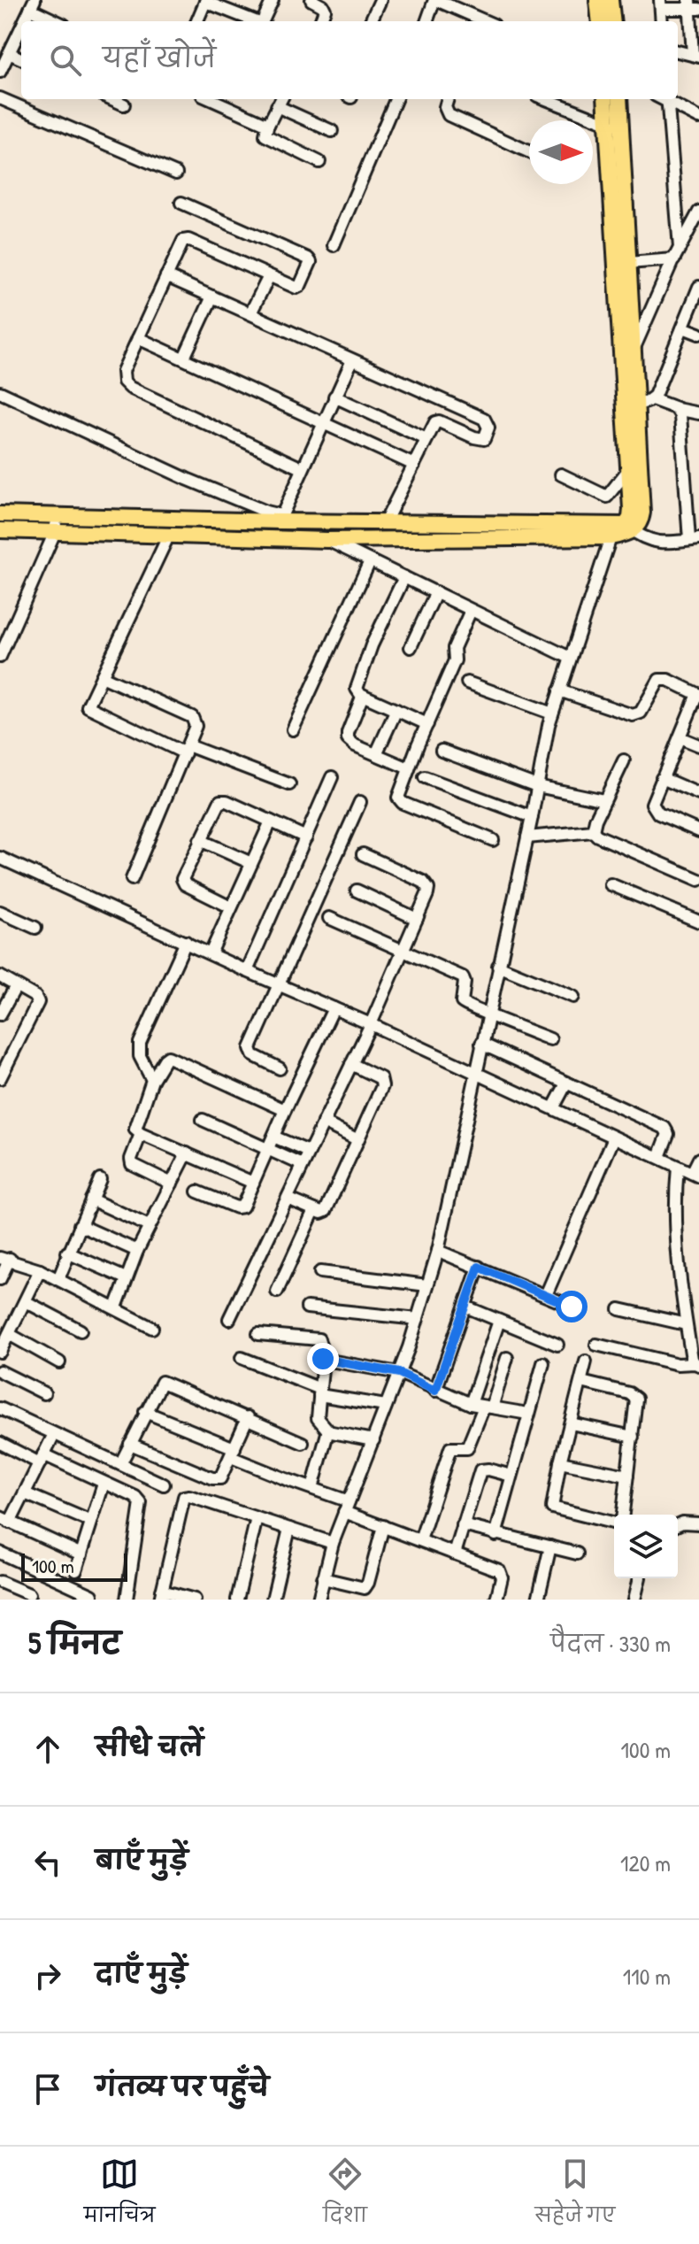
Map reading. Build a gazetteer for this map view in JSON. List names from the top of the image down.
{
  "scale_bar": "100 m",
  "north": "right",
  "page": {
    "search": "यहाँ खोजें",
    "scale": "100 m",
    "heading": ["5 मिनट", "पैदल · 330 m"],
    "list": [
      ["सीधे चलें", "100 m"],
      ["बाएँ मुड़ें", "120 m"],
      ["दाएँ मुड़ें", "110 m"],
      "गंतव्य पर पहुँचे"
    ],
    "nav": ["मानचित्र", "दिशा", "सहेजे गए"]
  }
}
